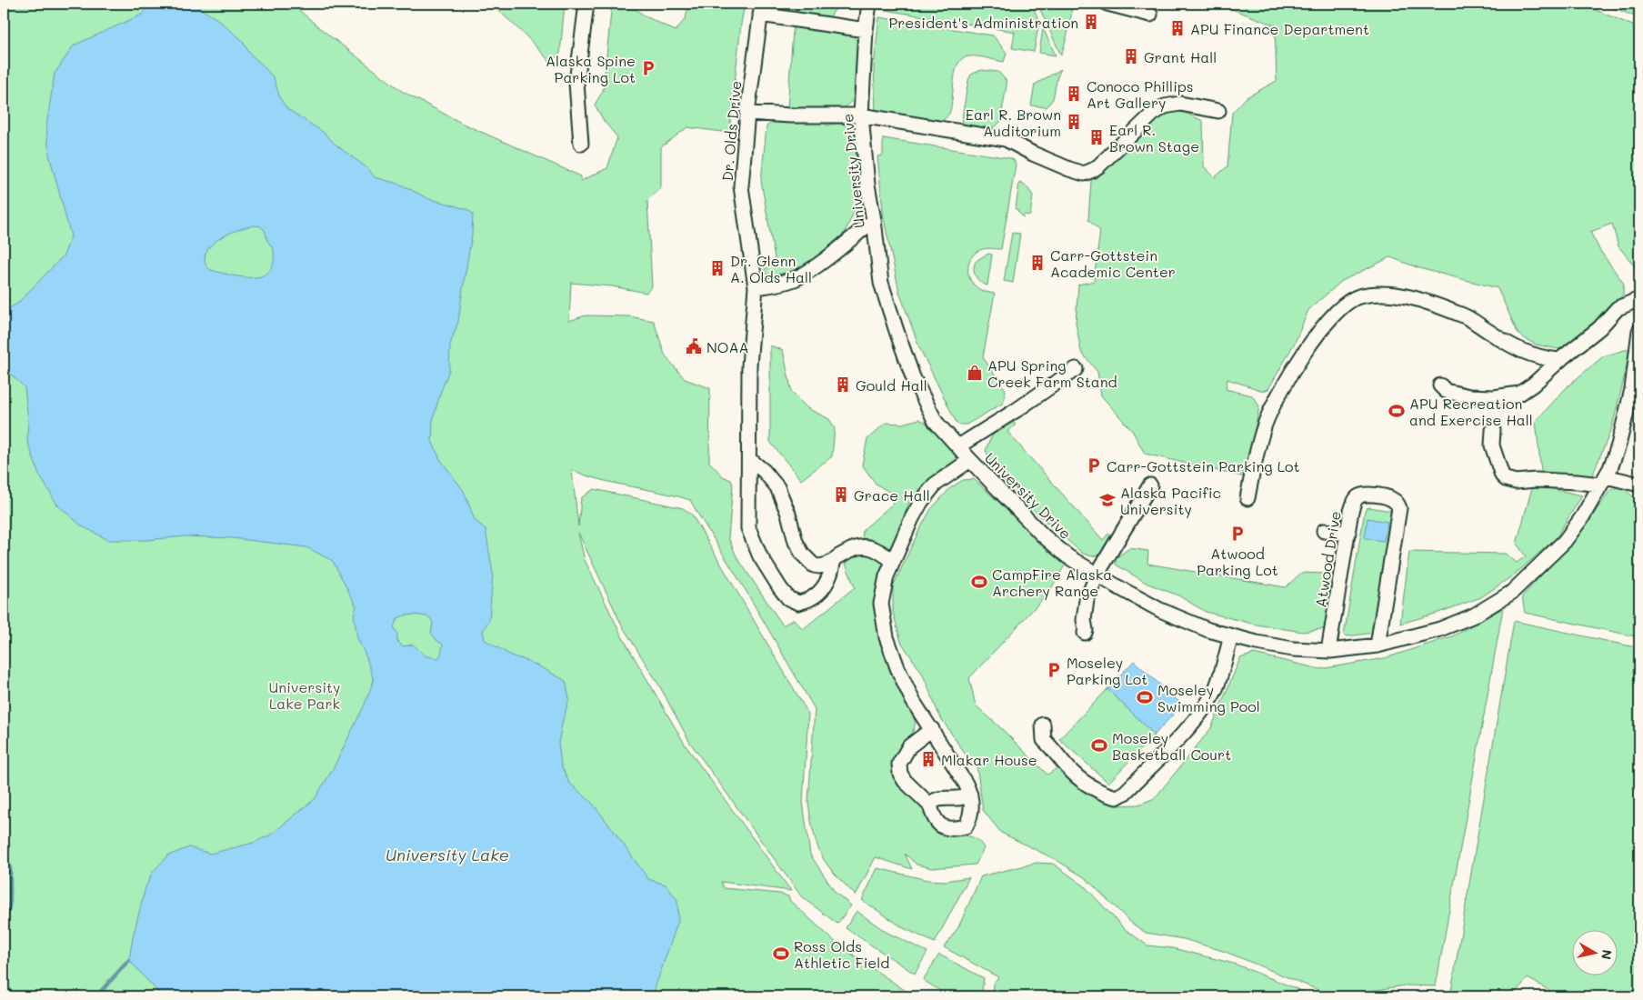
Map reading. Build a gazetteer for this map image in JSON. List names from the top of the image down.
{
  "streets": {
    "street": ["Dr. Olds Drive", "University Drive", "Atwood Drive"]
  },
  "crossings": [
    ["University Drive", "Atwood Drive"]
  ],
  "water": ["University Lake"],
  "parks": ["University Lake Park"],
  "places": {
    "building": [
      "President's Administration",
      "APU Finance Department",
      "Grant Hall",
      "Conoco Phillips Art Gallery",
      "Earl R. Brown Auditorium",
      "Earl R. Brown Stage",
      "Carr-Gottstein Academic Center",
      "Dr. Glenn A. Olds Hall",
      "Gould Hall",
      "Grace Hall",
      "Mlakar House"
    ],
    "parking": [
      "Alaska Spine Parking Lot",
      "Carr-Gottstein Parking Lot",
      "Atwood Parking Lot",
      "Moseley Parking Lot"
    ],
    "public building": ["NOAA"],
    "shop": ["APU Spring Creek Farm Stand"],
    "sports": [
      "APU Recreation and Exercise Hall",
      "CampFire Alaska Archery Range",
      "Moseley Swimming Pool",
      "Moseley Basketball Court",
      "Ross Olds Athletic Field"
    ],
    "school or university": ["Alaska Pacific University"]
  },
  "north": "right"
}
